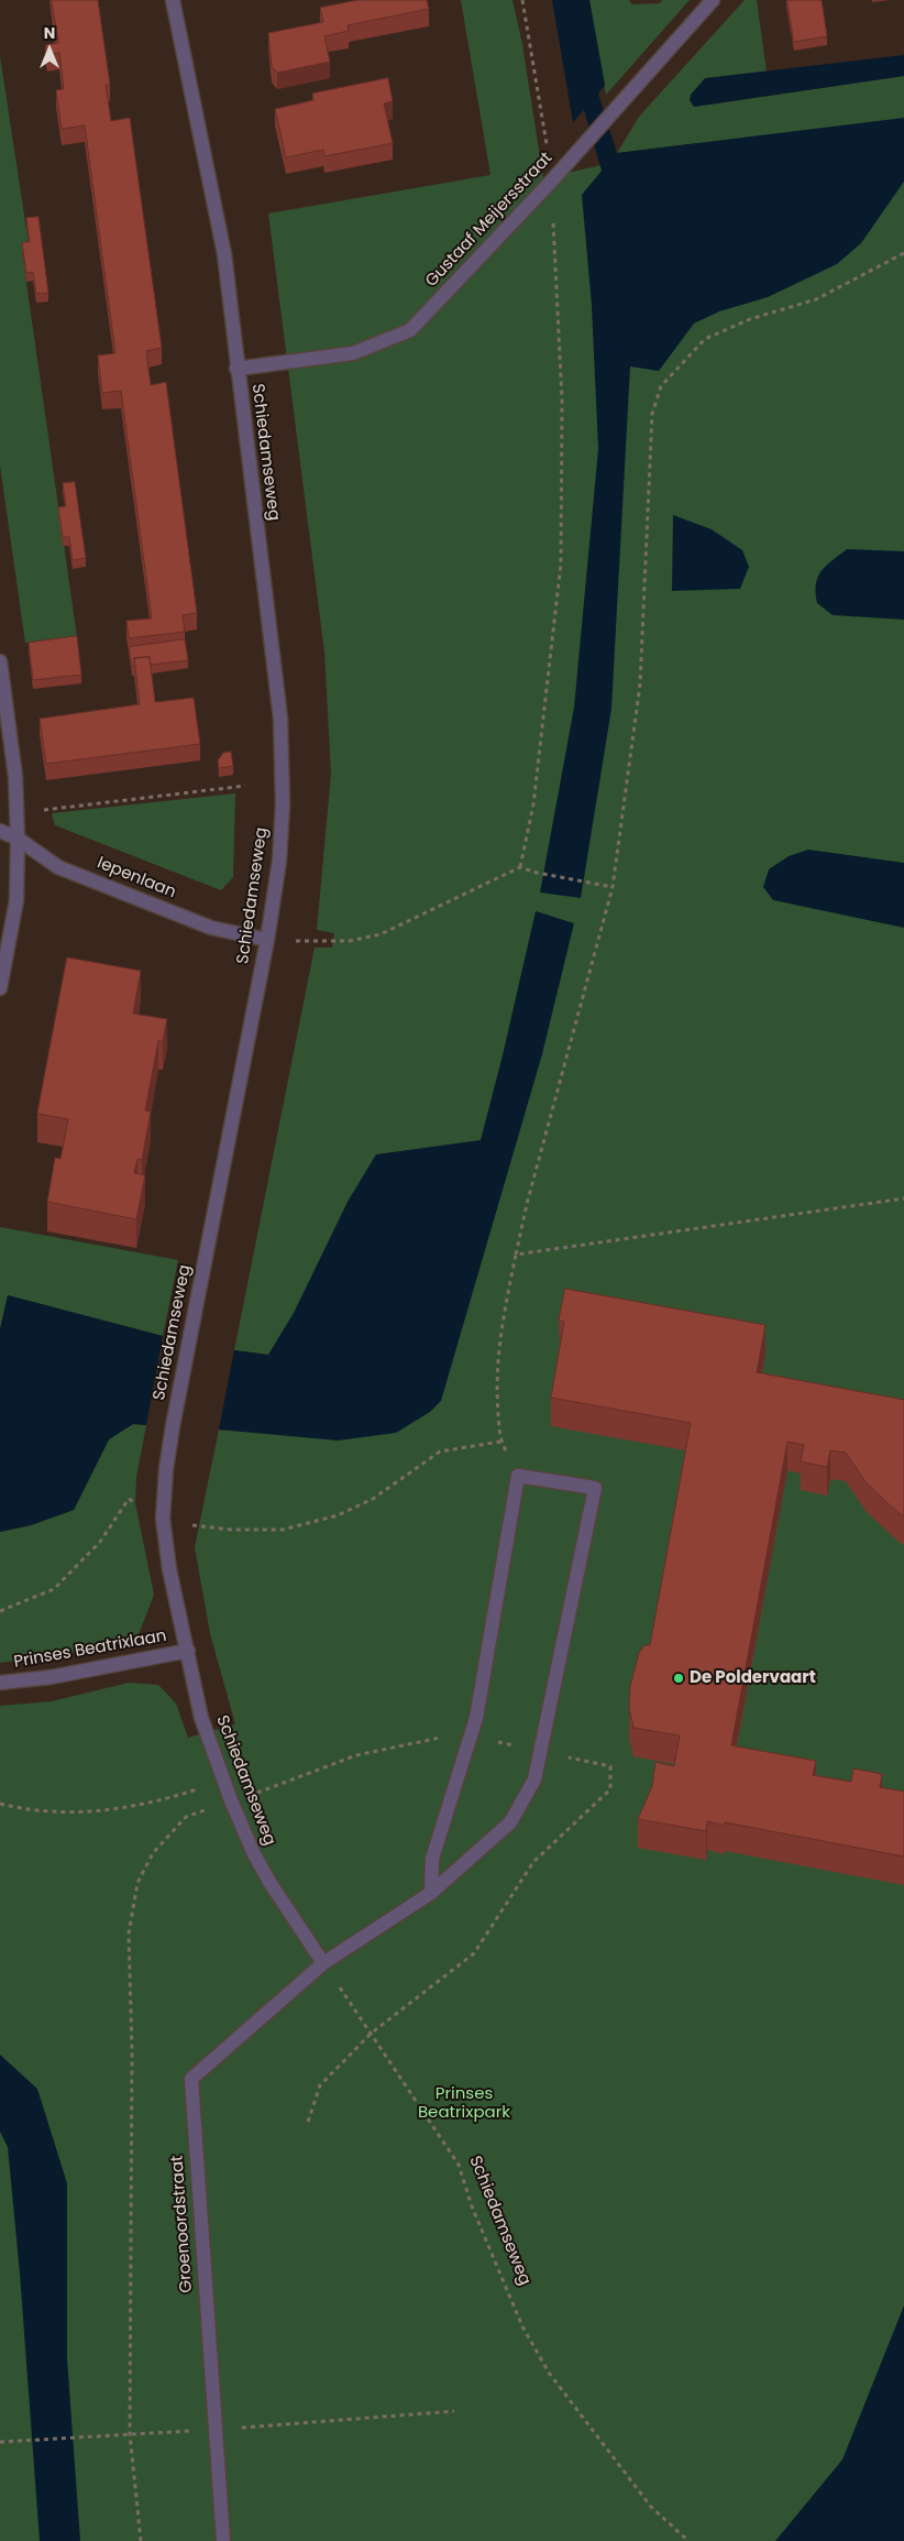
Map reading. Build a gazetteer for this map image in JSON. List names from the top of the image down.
{
  "streets": {
    "street": [
      "Gustaaf Meijersstraat",
      "Schiedamseweg",
      "Iepenlaan",
      "Prinses Beatrixlaan",
      "Groenoordstraat"
    ]
  },
  "crossings": [
    ["Gustaaf Meijersstraat", "Schiedamseweg"],
    ["Schiedamseweg", "Iepenlaan"],
    ["Schiedamseweg", "Prinses Beatrixlaan"],
    ["Schiedamseweg", "Groenoordstraat"]
  ],
  "parks": ["Prinses Beatrixpark"],
  "places": ["De Poldervaart"],
  "north": "top"
}
